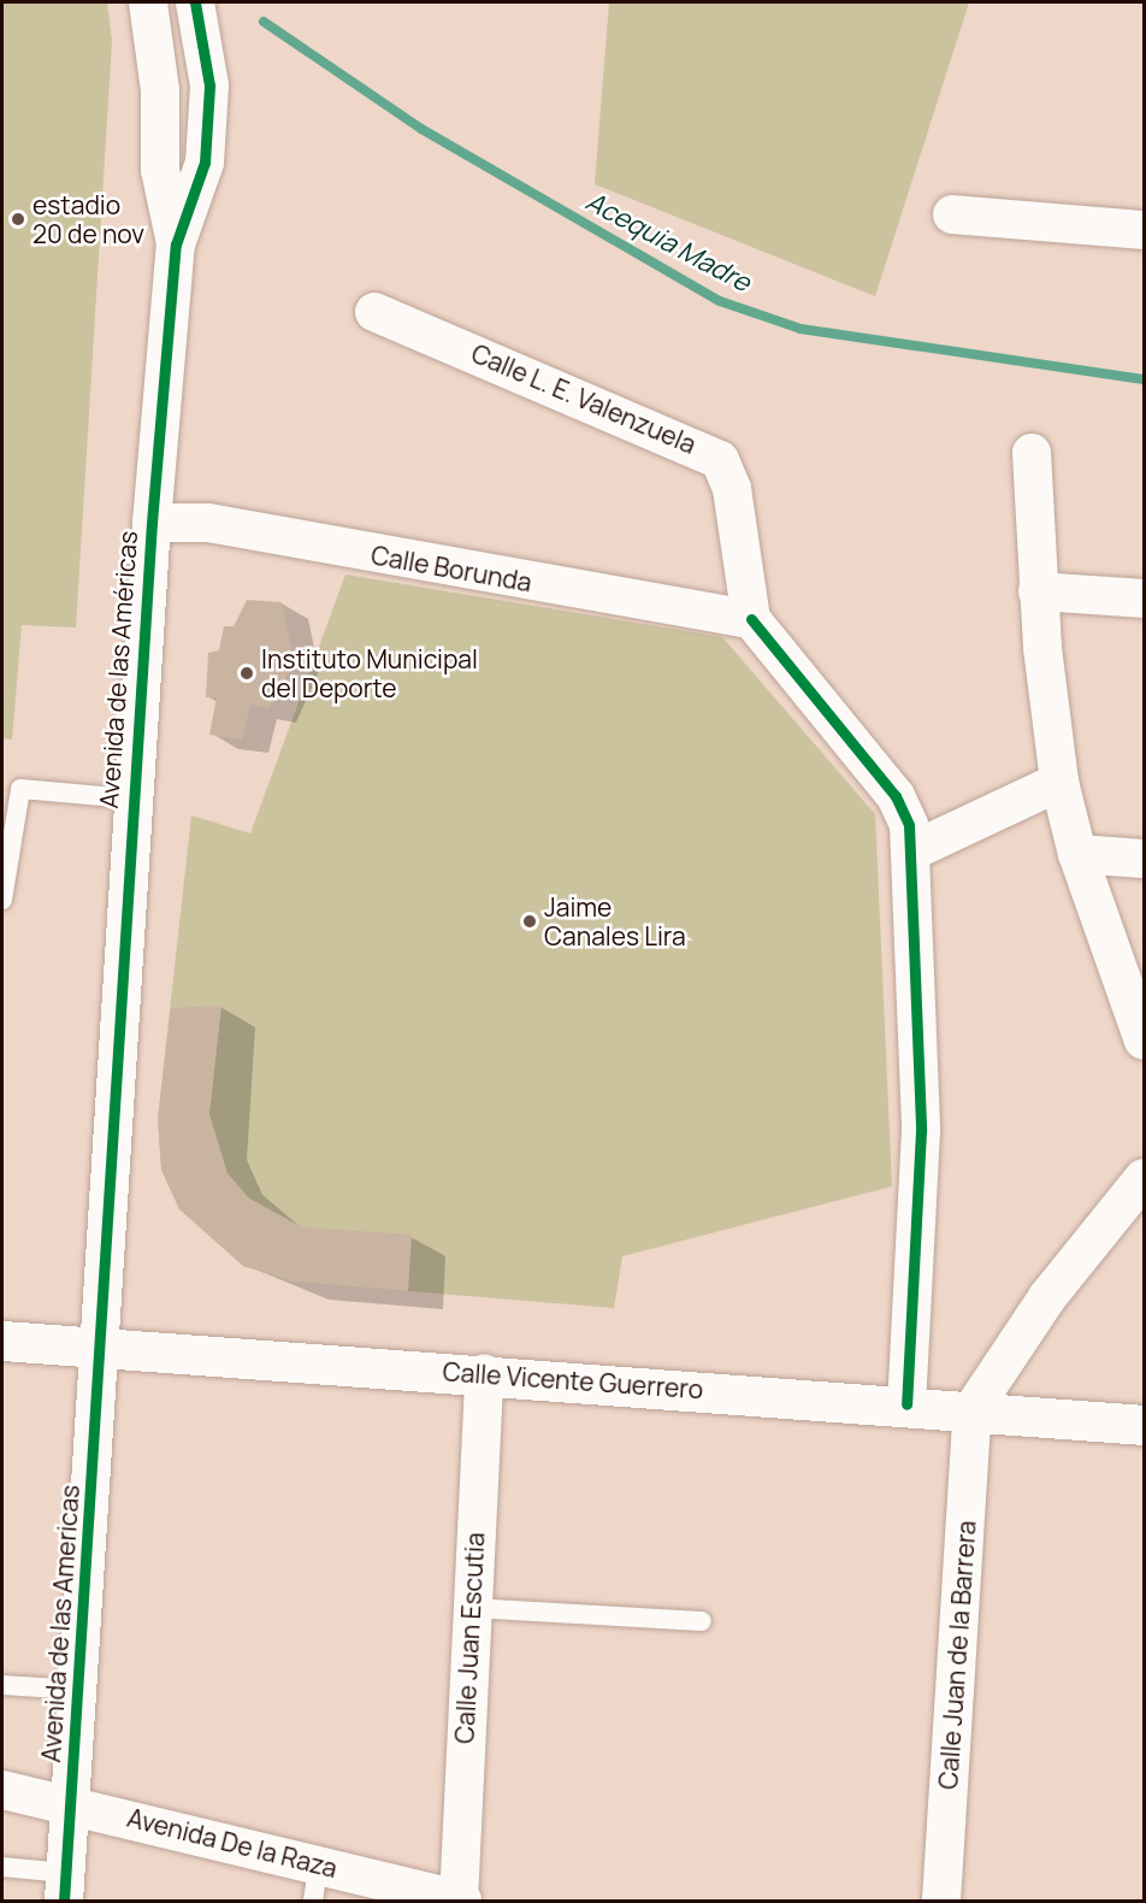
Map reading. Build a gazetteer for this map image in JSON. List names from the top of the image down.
{
  "streets": {
    "main road": ["Calle Vicente Guerrero"],
    "street": [
      "Calle L. E. Valenzuela",
      "Calle Borunda",
      "Avenida de las Américas",
      "Avenida de las Americas",
      "Calle Juan Escutia",
      "Calle Juan de la Barrera",
      "Avenida De la Raza"
    ]
  },
  "crossings": [
    ["Calle L. E. Valenzuela", "Calle Borunda"],
    ["Calle Borunda", "Avenida de las Américas"],
    ["Avenida de las Américas", "Calle Vicente Guerrero"],
    ["Avenida de las Américas", "Avenida de las Americas"],
    ["Calle Vicente Guerrero", "Avenida de las Americas"],
    ["Calle Vicente Guerrero", "Calle Juan Escutia"],
    ["Calle Vicente Guerrero", "Calle Juan de la Barrera"],
    ["Avenida de las Americas", "Avenida De la Raza"],
    ["Calle Juan Escutia", "Avenida De la Raza"]
  ],
  "water": ["Acequia Madre"],
  "places": ["estadio 20 de nov", "Instituto Municipal del Deporte", "Jaime Canales Lira"]
}
